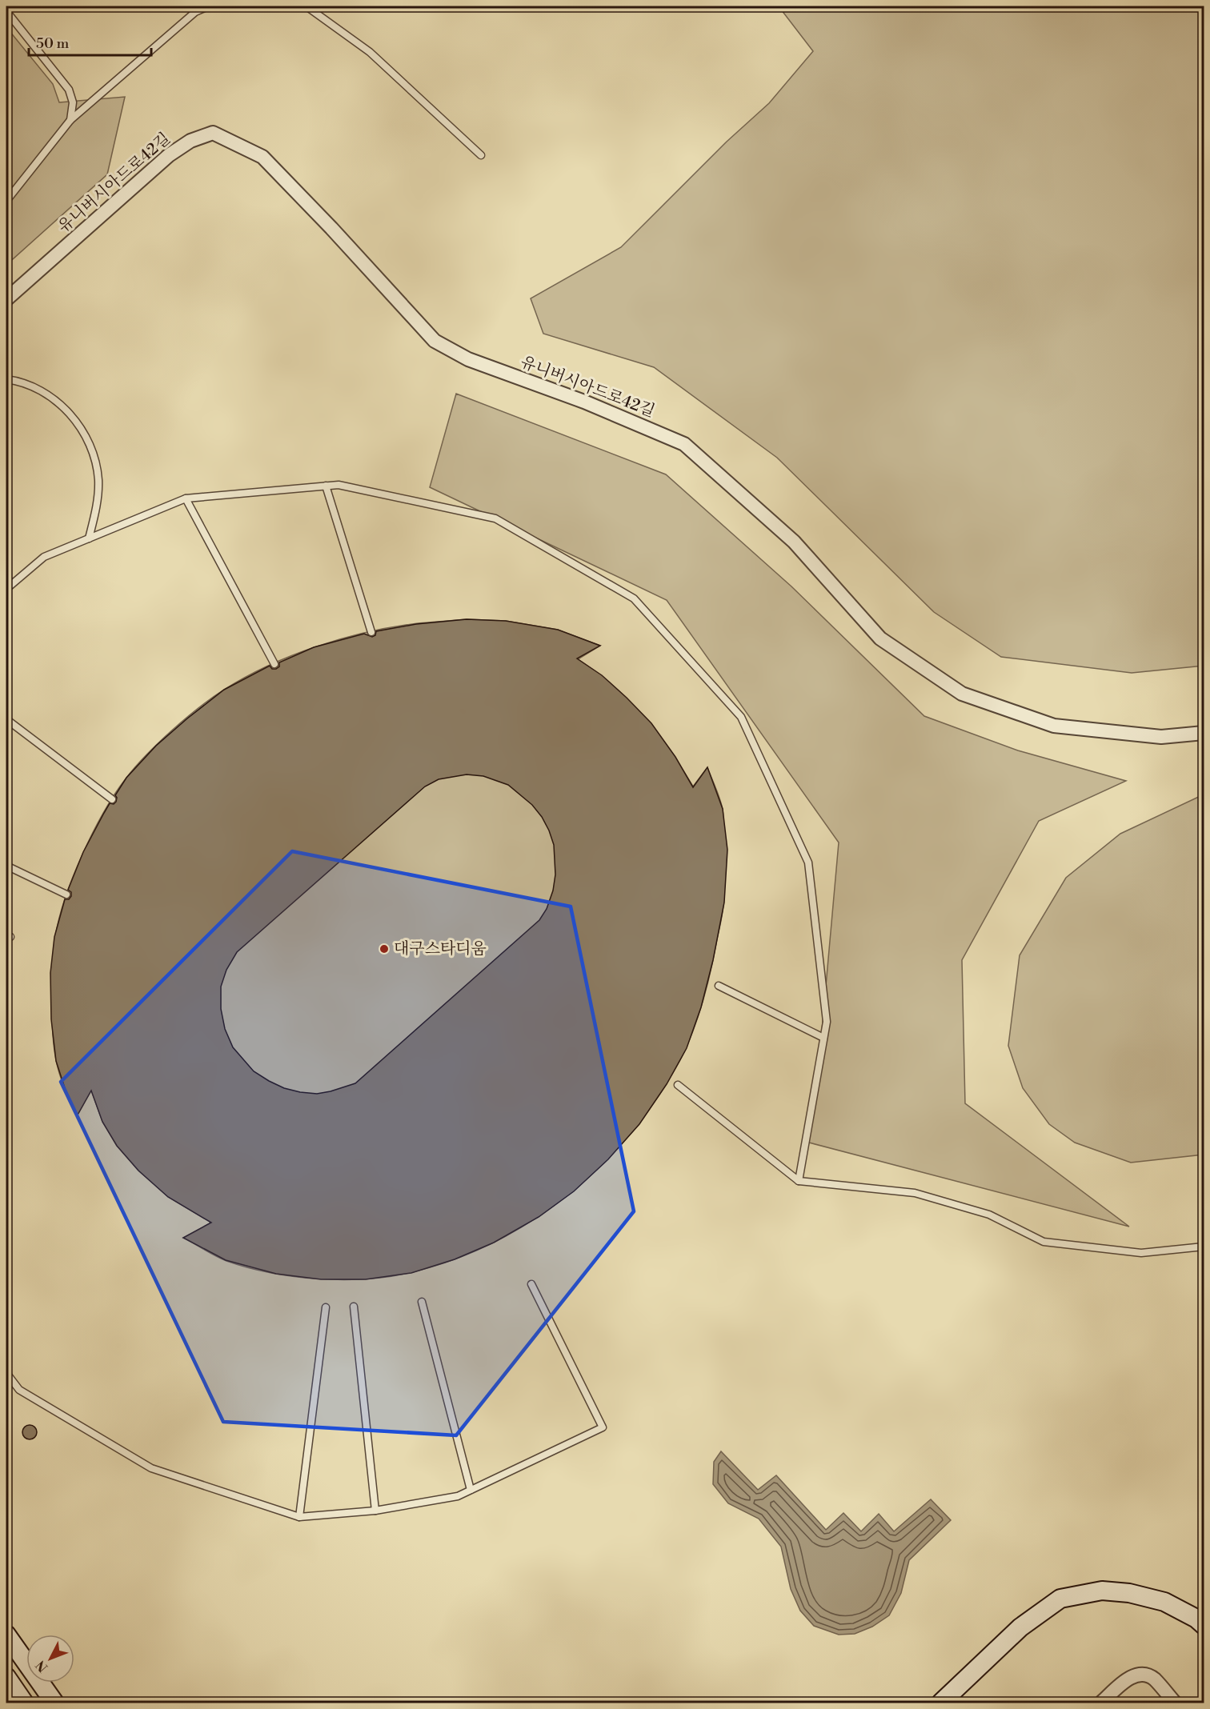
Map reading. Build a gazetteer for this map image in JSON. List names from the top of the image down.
{
  "streets": {
    "street": ["유니버시아드로42길"]
  },
  "places": ["대구스타디움"],
  "scale_bar": "50 m",
  "north": "bottom left"
}
